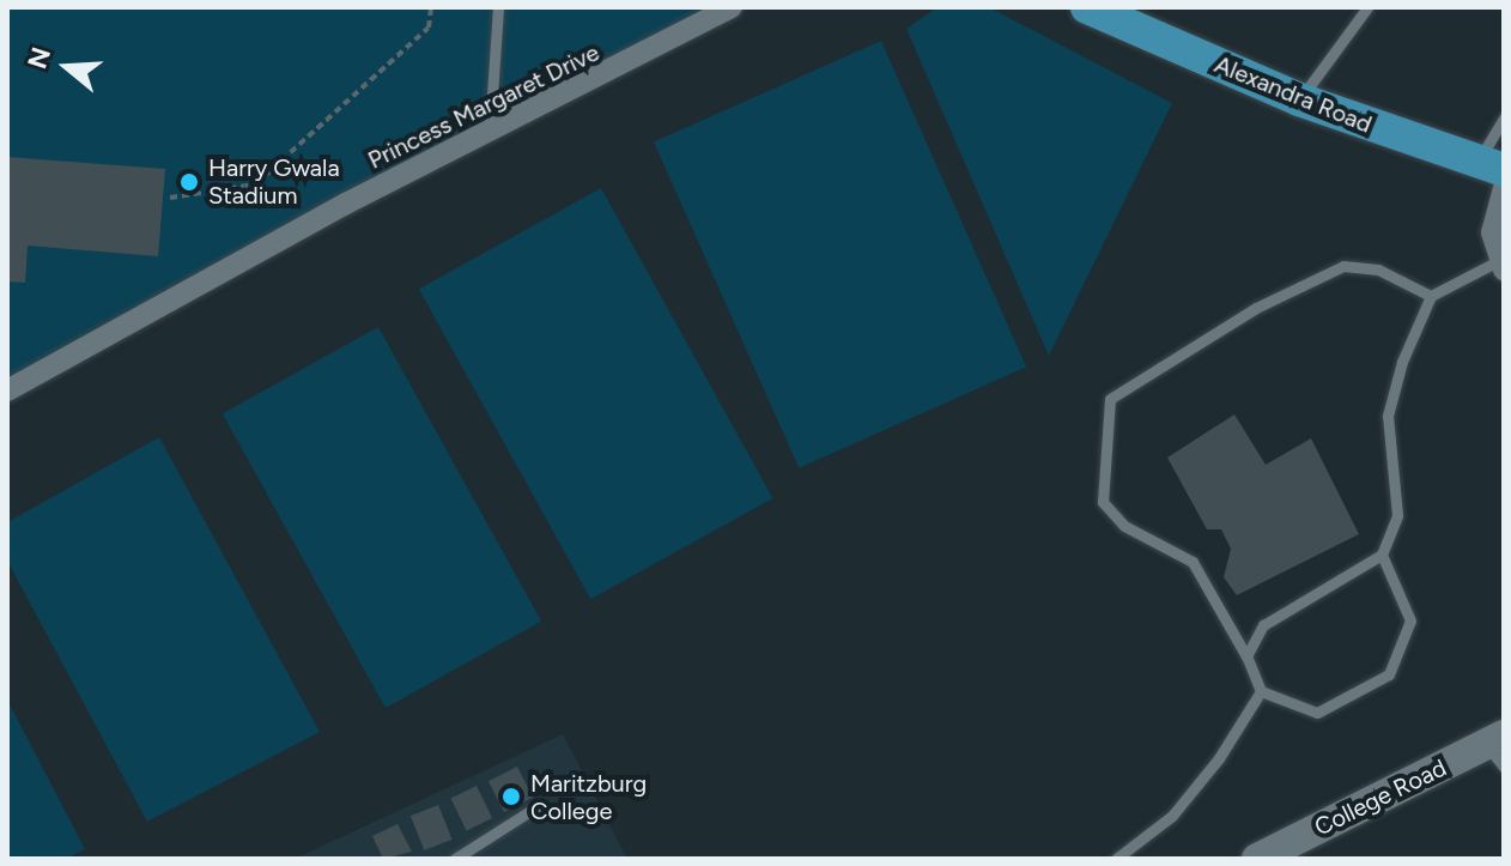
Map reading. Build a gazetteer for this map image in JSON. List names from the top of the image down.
{
  "streets": {
    "main road": ["Alexandra Road"],
    "street": ["Princess Margaret Drive", "College Road"]
  },
  "places": ["Harry Gwala Stadium", "Maritzburg College"],
  "north": "left"
}
